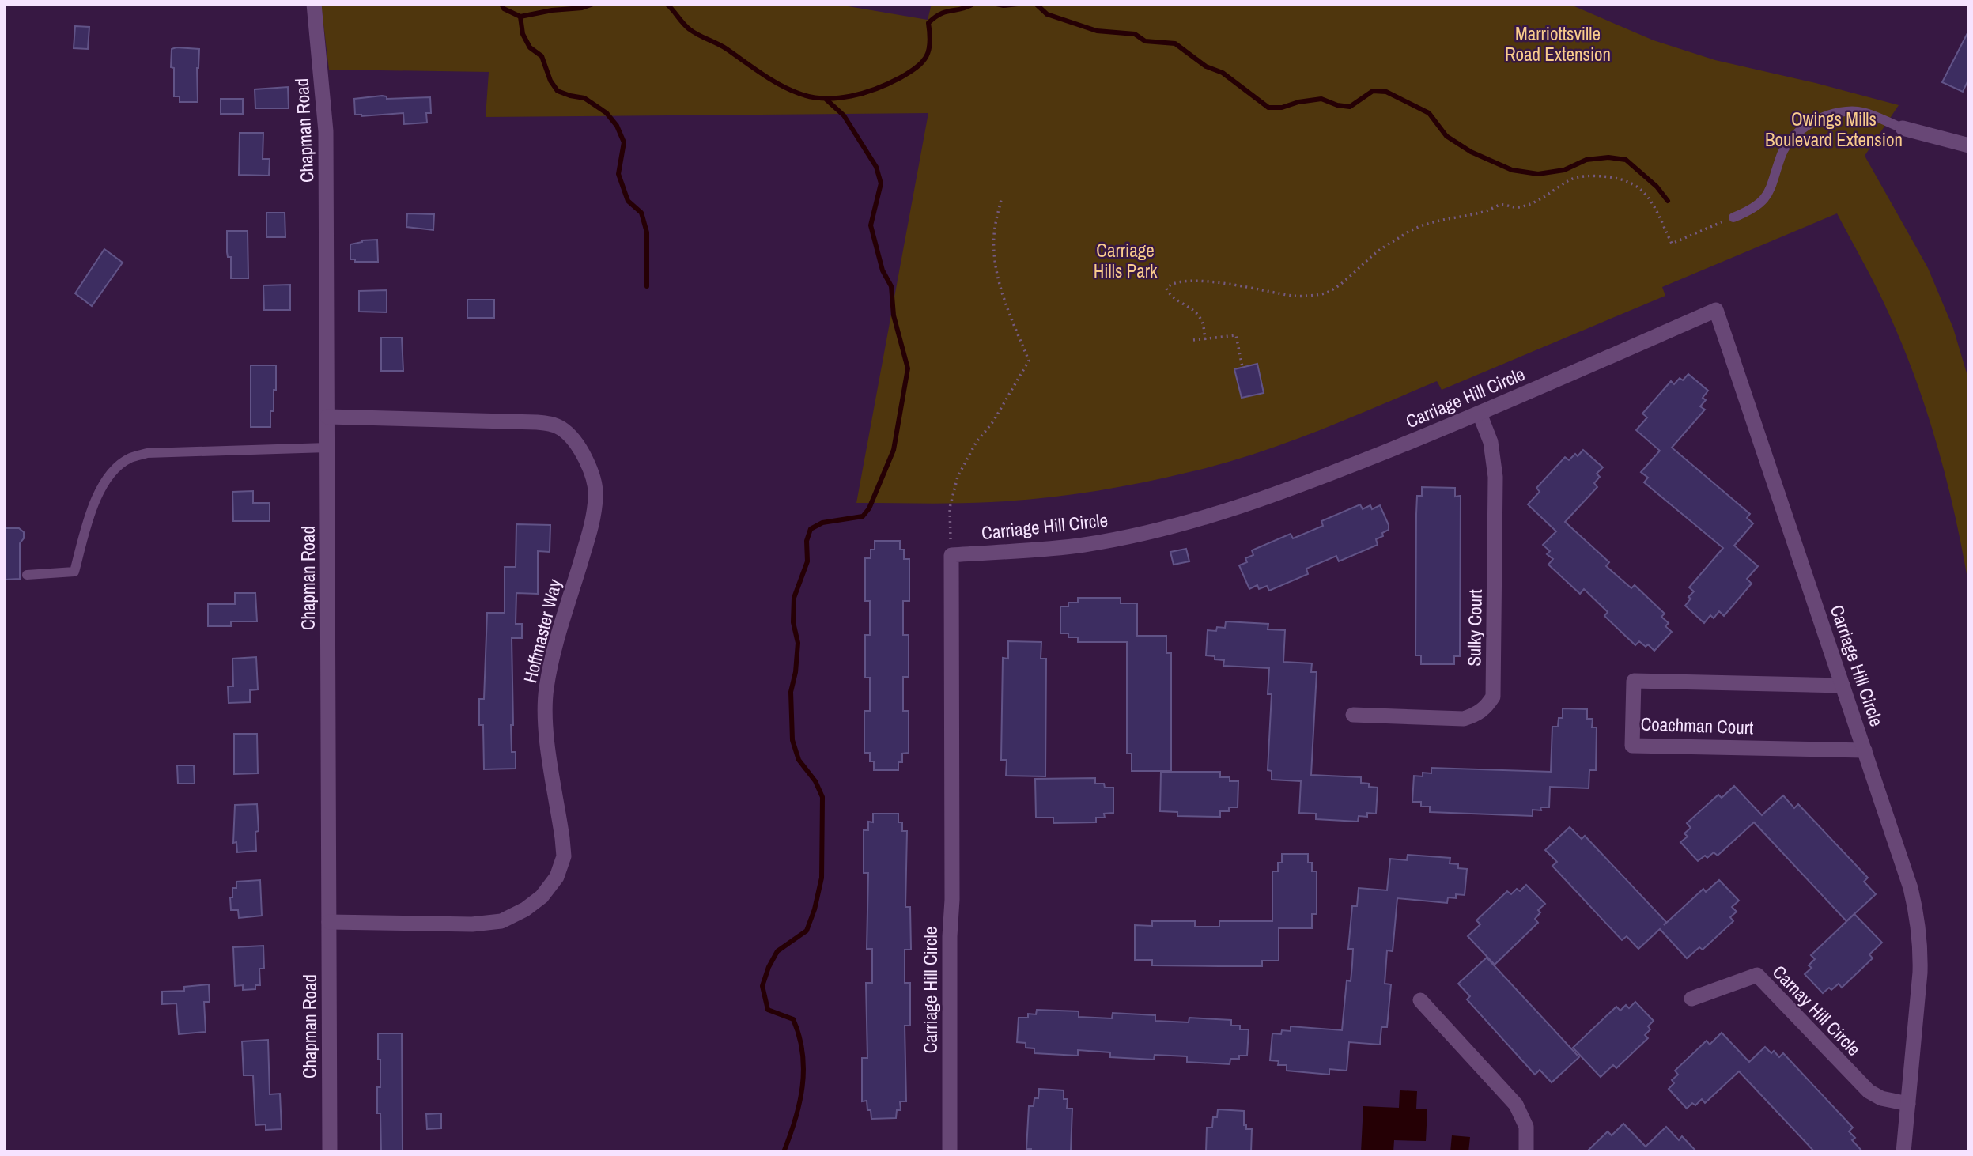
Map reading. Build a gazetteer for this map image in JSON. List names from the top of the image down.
{
  "streets": {
    "street": [
      "Chapman Road",
      "Carriage Hill Circle",
      "Sulky Court",
      "Hoffmaster Way",
      "Coachman Court",
      "Carnay Hill Circle"
    ]
  },
  "crossings": [
    ["Chapman Road", "Hoffmaster Way"],
    ["Carriage Hill Circle", "Sulky Court"],
    ["Carriage Hill Circle", "Coachman Court"],
    ["Carriage Hill Circle", "Carnay Hill Circle"]
  ],
  "parks": ["Marriottsville Road Extension", "Owings Mills Boulevard Extension", "Carriage Hills Park"]
}
